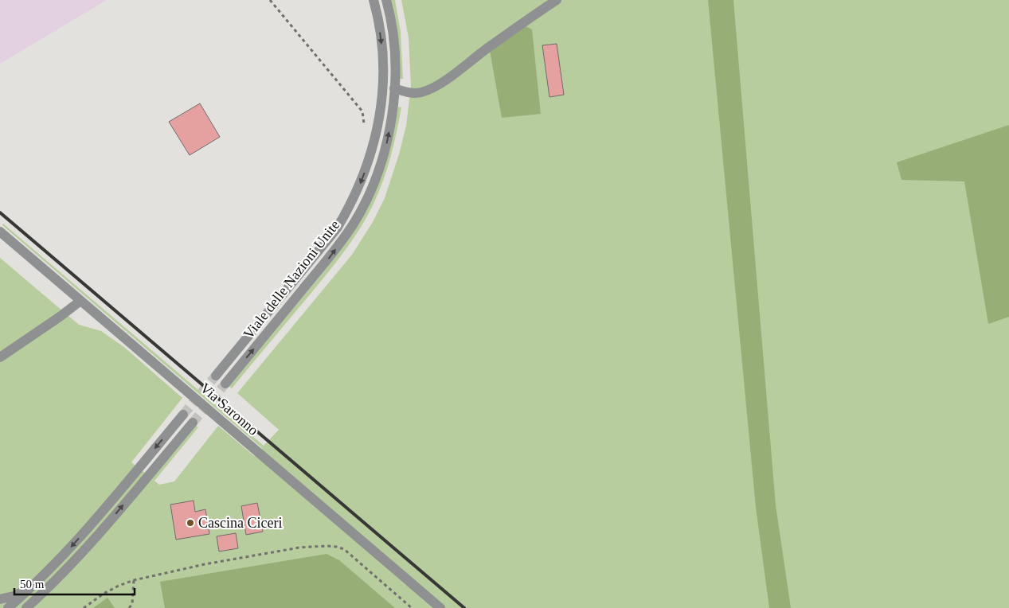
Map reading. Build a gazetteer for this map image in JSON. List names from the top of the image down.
{
  "streets": {
    "street": ["Viale delle Nazioni Unite", "Via Saronno"]
  },
  "places": ["Cascina Ciceri"],
  "scale_bar": "50 m"
}
